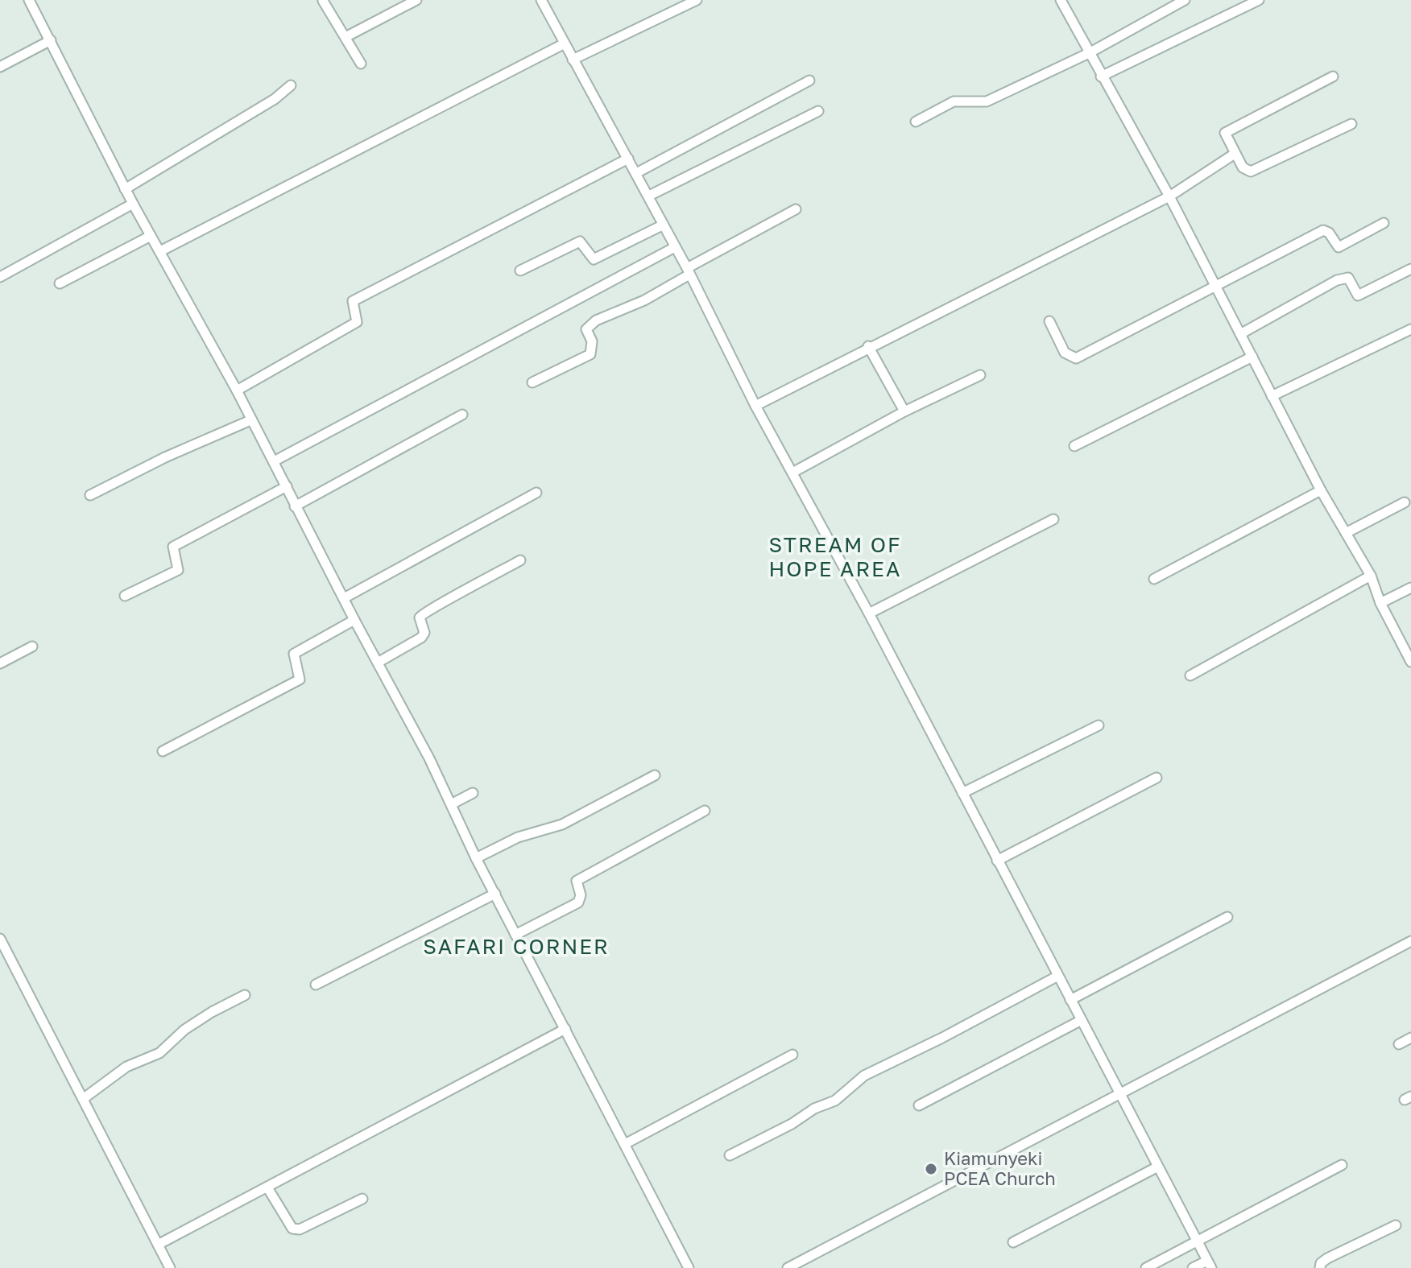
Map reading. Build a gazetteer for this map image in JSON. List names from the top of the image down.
{
  "districts": ["STREAM OF HOPE AREA", "SAFARI CORNER"],
  "places": ["Kiamunyeki PCEA Church"]
}
